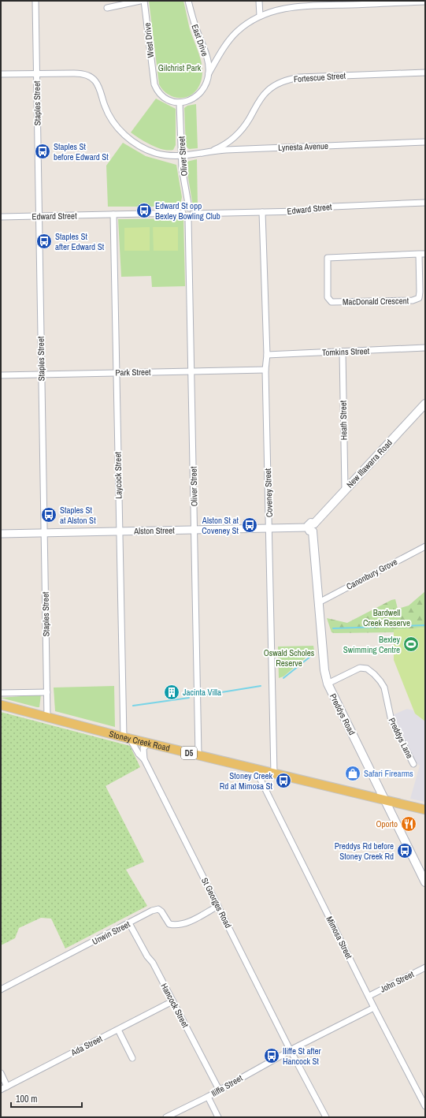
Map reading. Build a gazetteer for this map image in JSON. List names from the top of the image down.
{
  "streets": {
    "main road": [
      "New Illawarra Road",
      "Preddys Road",
      "Stoney Creek Road",
      "D5"
    ],
    "street": [
      "West Drive",
      "East Drive",
      "Fortescue Street",
      "Staples Street",
      "Lynesta Avenue",
      "Oliver Street",
      "Edward Street",
      "MacDonald Crescent",
      "Tomkins Street",
      "Park Street",
      "Heath Street",
      "Laycock Street",
      "Coveney Street",
      "Alston Street",
      "Canonbury Grove",
      "Preddys Lane",
      "St Georges Road",
      "Unwin Street",
      "Mimosa Street",
      "John Street",
      "Hancock Street",
      "Ada Street",
      "Iliffe Street"
    ]
  },
  "crossings": [
    ["West Drive", "East Drive"],
    ["West Drive", "Oliver Street"],
    ["East Drive", "Oliver Street"],
    ["Fortescue Street", "Lynesta Avenue"],
    ["Staples Street", "Lynesta Avenue"],
    ["Staples Street", "Edward Street"],
    ["Staples Street", "Park Street"],
    ["Staples Street", "Alston Street"],
    ["Staples Street", "Stoney Creek Road"],
    ["Lynesta Avenue", "Oliver Street"],
    ["Oliver Street", "Edward Street"],
    ["Oliver Street", "Park Street"],
    ["Oliver Street", "Alston Street"],
    ["Oliver Street", "Stoney Creek Road"],
    ["Edward Street", "Laycock Street"],
    ["Edward Street", "Coveney Street"],
    ["Tomkins Street", "Heath Street"],
    ["Tomkins Street", "Coveney Street"],
    ["Park Street", "Laycock Street"],
    ["Park Street", "Coveney Street"],
    ["Heath Street", "New Illawarra Road"],
    ["New Illawarra Road", "Alston Street"],
    ["New Illawarra Road", "Preddys Road"],
    ["Laycock Street", "Alston Street"],
    ["Laycock Street", "Stoney Creek Road"],
    ["Laycock Street", "St Georges Road"],
    ["Coveney Street", "Alston Street"],
    ["Coveney Street", "Stoney Creek Road"],
    ["Alston Street", "Preddys Road"],
    ["Canonbury Grove", "Preddys Road"],
    ["Preddys Road", "Preddys Lane"],
    ["Preddys Road", "Stoney Creek Road"],
    ["Stoney Creek Road", "St Georges Road"],
    ["Stoney Creek Road", "Mimosa Street"],
    ["St Georges Road", "Unwin Street"],
    ["St Georges Road", "Iliffe Street"],
    ["Unwin Street", "Hancock Street"],
    ["Mimosa Street", "John Street"],
    ["Hancock Street", "Ada Street"],
    ["Hancock Street", "Iliffe Street"]
  ],
  "parks": ["Gilchrist Park", "Bardwell Creek Reserve", "Oswald Scholes Reserve"],
  "places": {
    "bus stop": [
      "Staples St before Edward St",
      "Edward St opp Bexley Bowling Club",
      "Staples St after Edward St",
      "Staples St at Alston St",
      "Alston St at Coveney St",
      "Stoney Creek Rd at Mimosa St",
      "Preddys Rd before Stoney Creek Rd",
      "Iliffe St after Hancock St"
    ],
    "sports": ["Bexley Swimming Centre"],
    "building": ["Jacinta Villa"],
    "shop": ["Safari Firearms"],
    "restaurant": ["Oporto"]
  },
  "scale_bar": "100 m"
}
